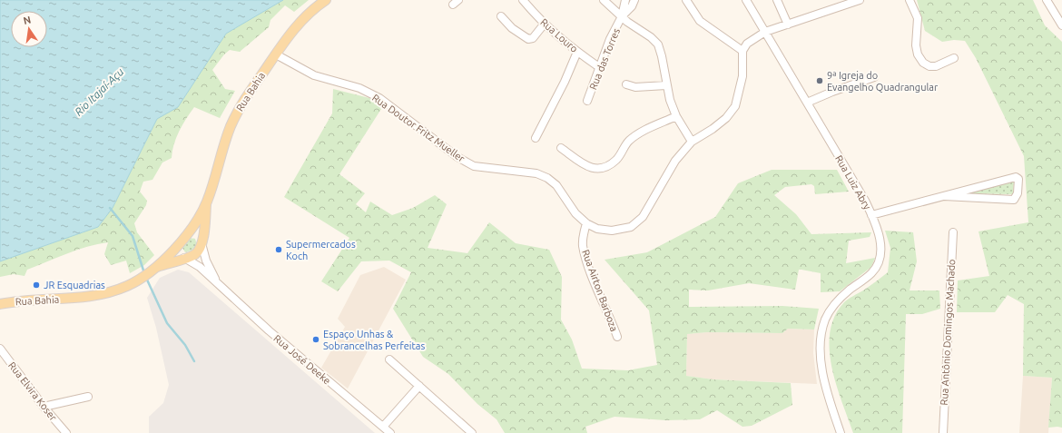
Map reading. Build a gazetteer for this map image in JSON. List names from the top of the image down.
{
  "streets": {
    "main road": ["Rua Bahia"],
    "street": [
      "Rua Louro",
      "Rua das Torres",
      "Rua Doutor Fritz Mueller",
      "Rua Luiz Abry",
      "Rua Airton Barboza",
      "Rua Antônio Domingos Machado",
      "Rua José Deeke",
      "Rua Elvira Koser"
    ]
  },
  "crossings": [
    ["Rua Louro", "Rua das Torres"],
    ["Rua Bahia", "Rua Doutor Fritz Mueller"],
    ["Rua Bahia", "Rua José Deeke"],
    ["Rua Doutor Fritz Mueller", "Rua Airton Barboza"]
  ],
  "water": ["Rio Itajaí-Açu"],
  "places": [
    "9ª Igreja do Evangelho Quadrangular",
    "Supermercados Koch",
    "JR Esquadrias",
    "Espaço Unhas & Sobrancelhas Perfeitas"
  ],
  "north": "top"
}
